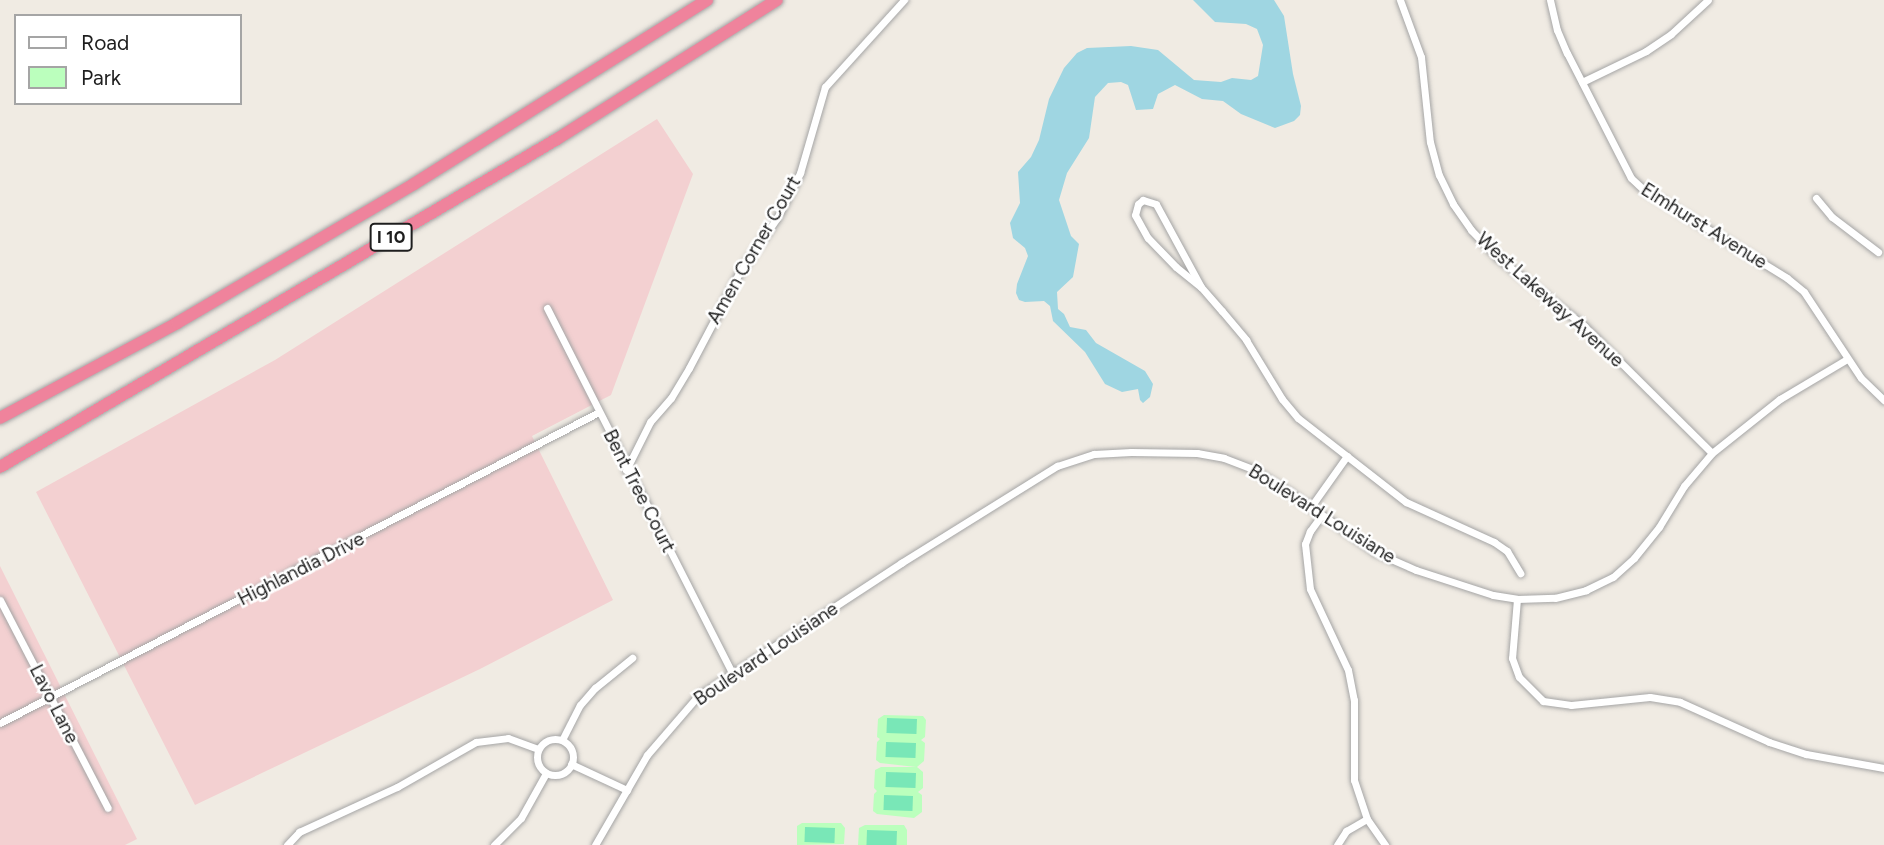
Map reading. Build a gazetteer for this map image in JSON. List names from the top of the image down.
{
  "streets": {
    "highway": ["I 10"],
    "street": [
      "Elmhurst Avenue",
      "Amen Corner Court",
      "West Lakeway Avenue",
      "Bent Tree Court",
      "Boulevard Louisiane",
      "Highlandia Drive",
      "Lavo Lane"
    ]
  },
  "crossings": [
    ["Elmhurst Avenue", "Boulevard Louisiane"],
    ["Amen Corner Court", "Bent Tree Court"],
    ["West Lakeway Avenue", "Boulevard Louisiane"],
    ["Bent Tree Court", "Boulevard Louisiane"],
    ["Bent Tree Court", "Highlandia Drive"],
    ["Highlandia Drive", "Lavo Lane"]
  ],
  "legend": ["Road", "Park"]
}
